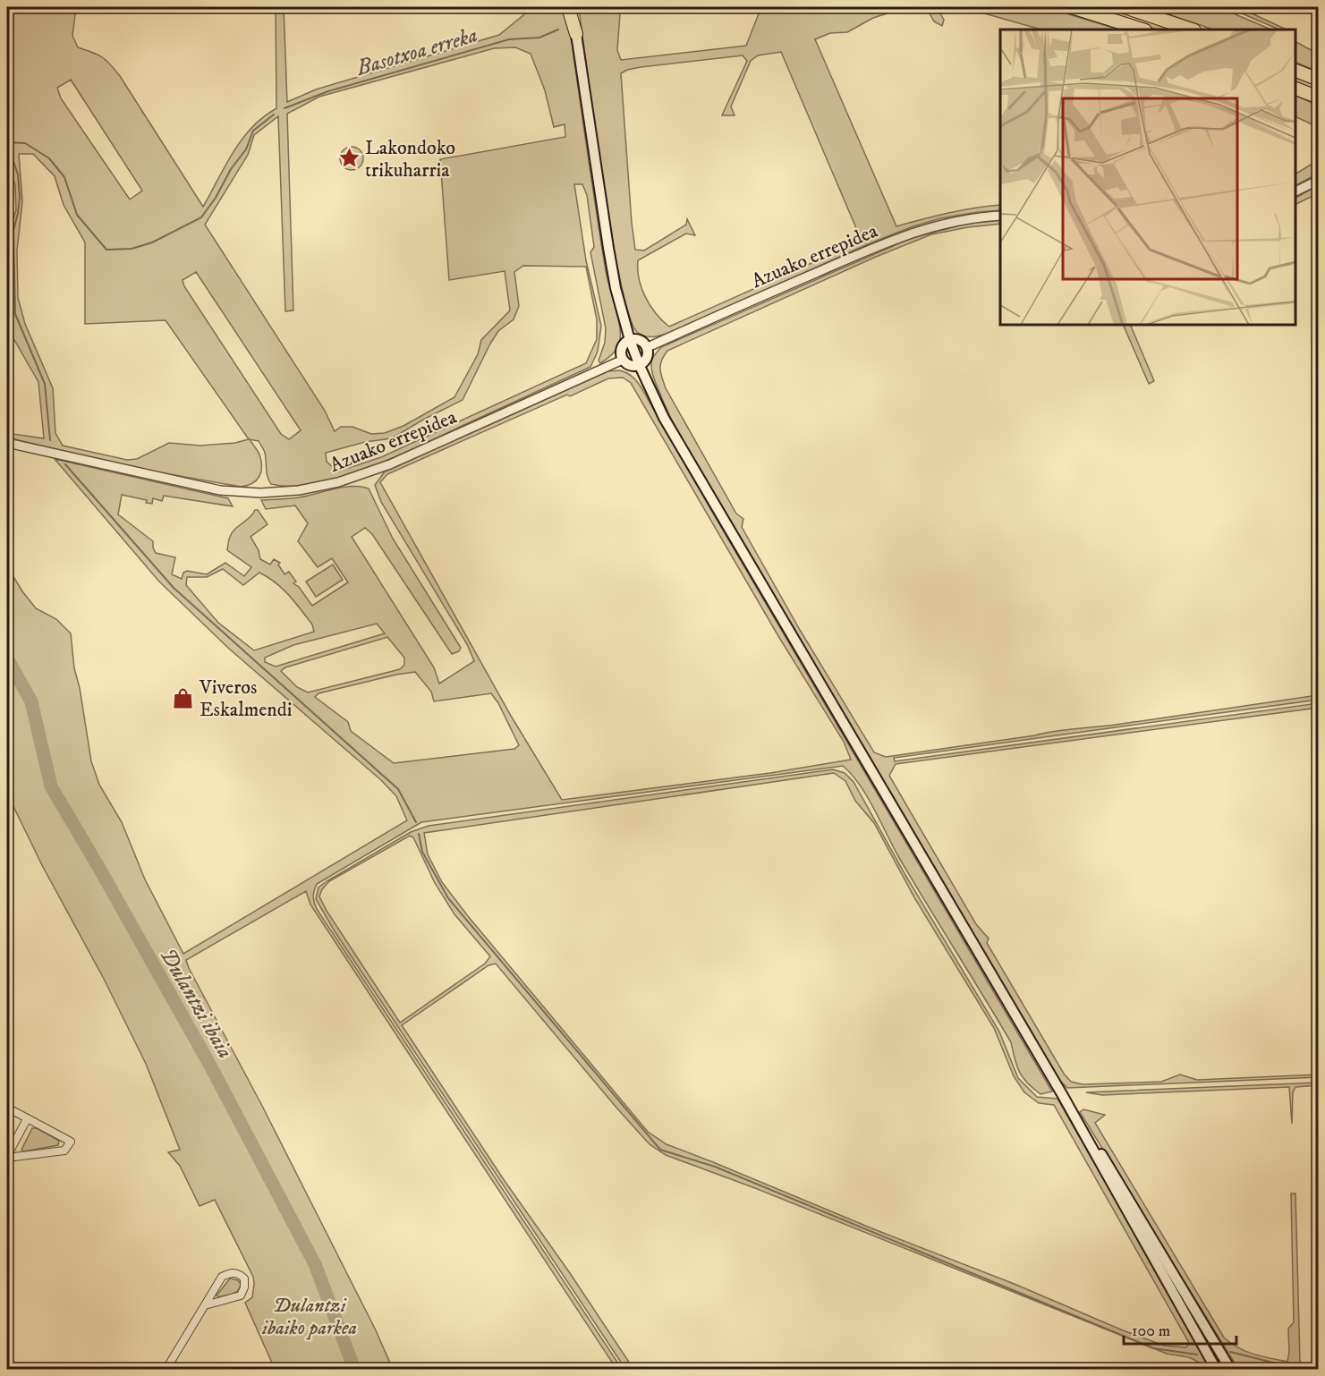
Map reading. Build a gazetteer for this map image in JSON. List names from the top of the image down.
{
  "streets": {
    "street": ["Azuako errepidea"]
  },
  "water": ["Basotxoa erreka", "Dulantzi ibaia"],
  "parks": ["Dulantzi ibaiko parkea"],
  "places": {
    "place": ["Lakondoko trikuharria"],
    "shop": ["Viveros Eskalmendi"]
  },
  "scale_bar": "100 m"
}
